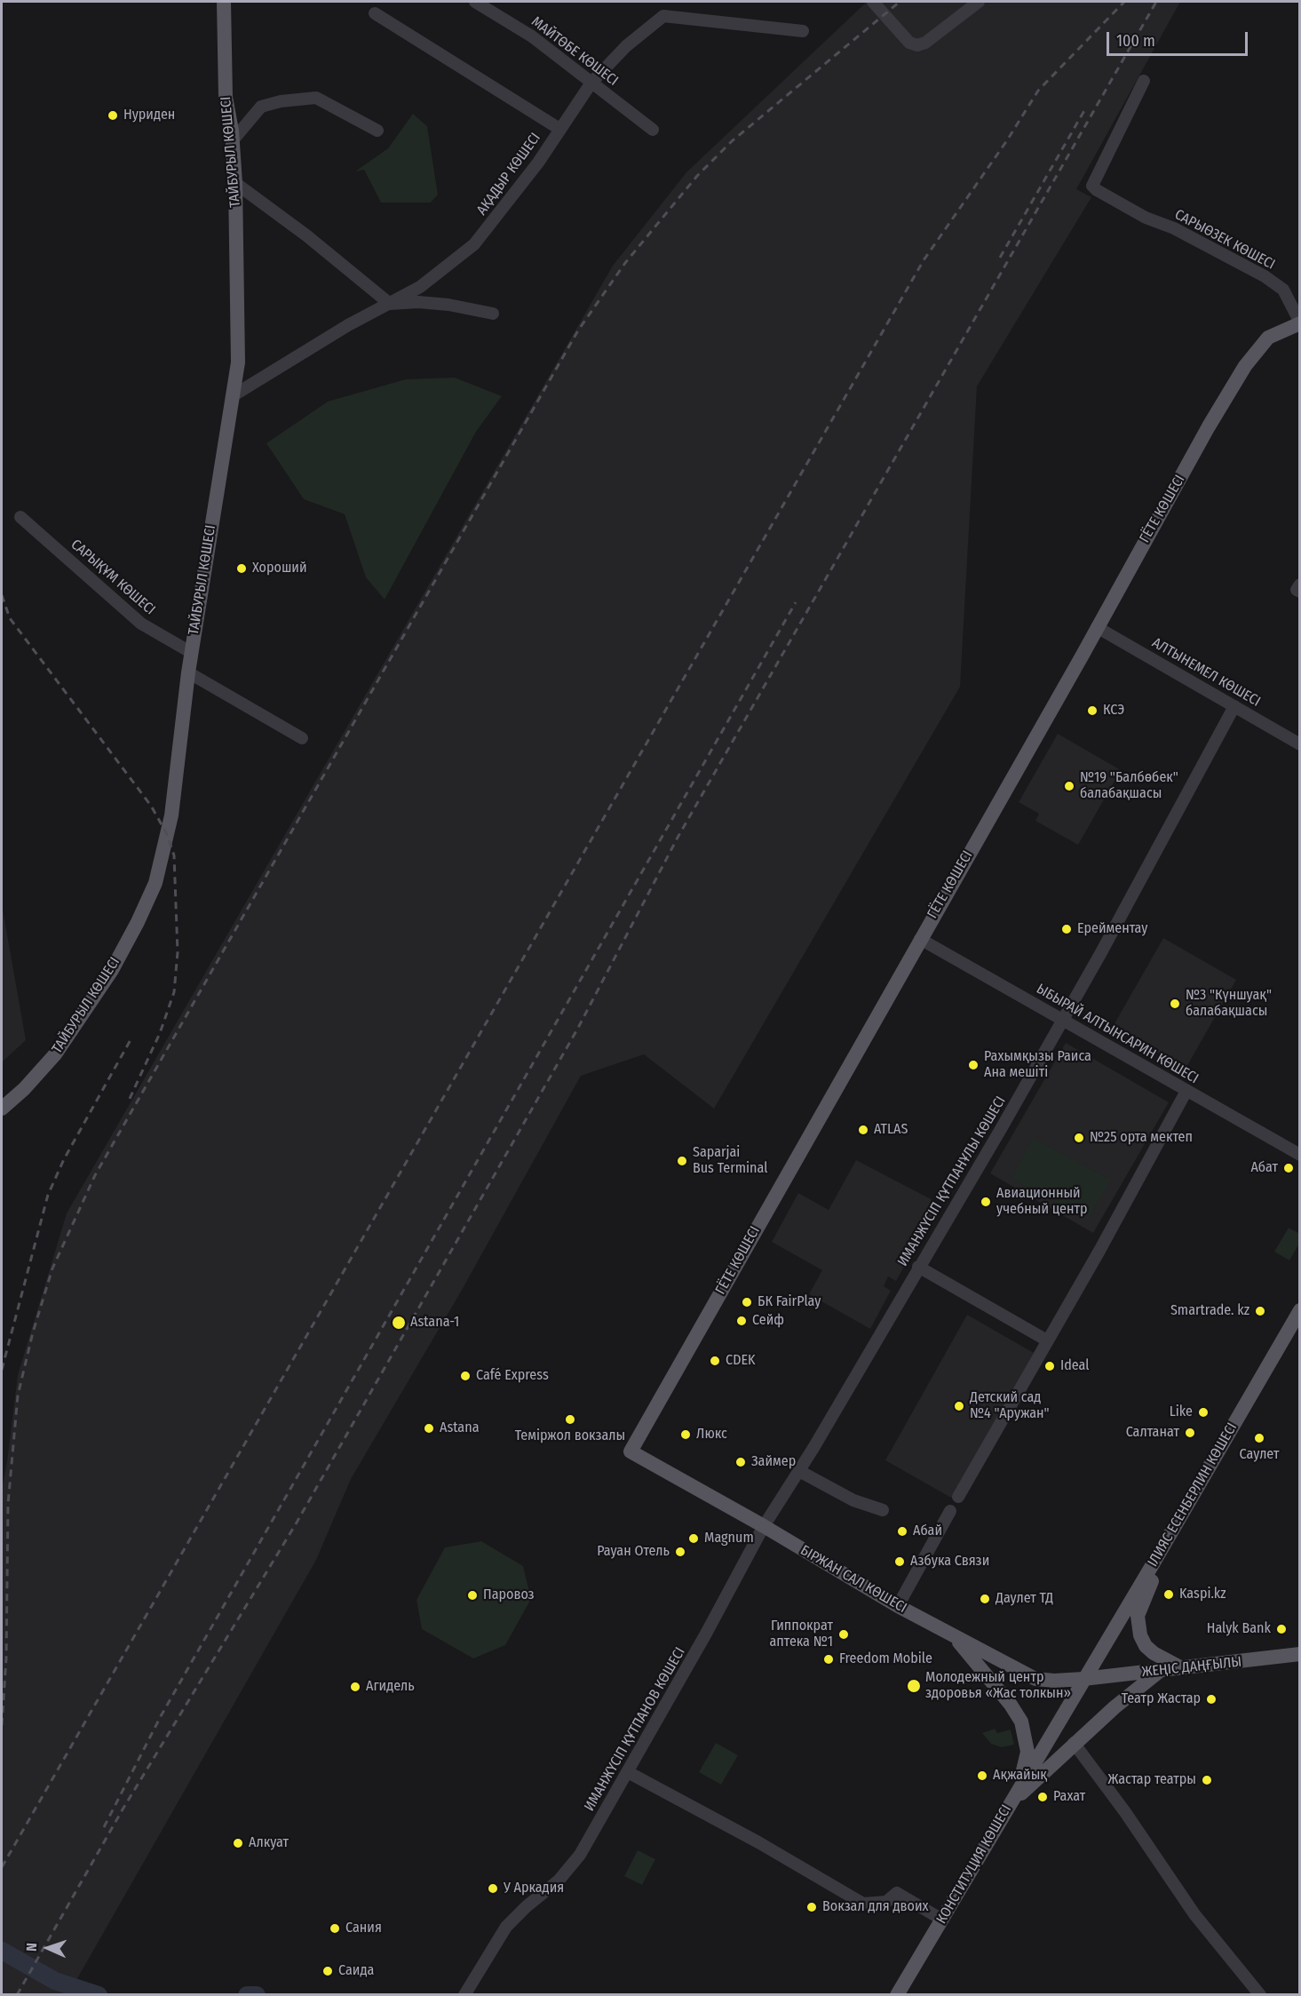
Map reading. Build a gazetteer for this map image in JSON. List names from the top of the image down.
{
  "streets": {
    "main road": [
      "ТАЙБУРЫЛ КӨШЕСІ",
      "ГЁТЕ КӨШЕСІ",
      "ІЛИЯС ЕСЕНБЕРЛИН КӨШЕСІ",
      "БІРЖАН САЛ КӨШЕСІ",
      "ЖЕҢІС ДАҢҒЫЛЫ",
      "КОНСТИТУЦИЯ КӨШЕСІ"
    ],
    "street": [
      "МАЙТӨБЕ КӨШЕСІ",
      "АҚАДЫР КӨШЕСІ",
      "САРЫӨЗЕК КӨШЕСІ",
      "САРЫҚҰМ КӨШЕСІ",
      "АЛТЫНЕМЕЛ КӨШЕСІ",
      "ЫБЫРАЙ АЛТЫНСАРИН КӨШЕСІ",
      "ИМАНЖҮСІП ҚҰТПАНҰЛЫ КӨШЕСІ",
      "ИМАНЖҮСІП ҚҰТПАНОВ КӨШЕСІ"
    ]
  },
  "crossings": [
    ["МАЙТӨБЕ КӨШЕСІ", "АҚАДЫР КӨШЕСІ"],
    ["ТАЙБУРЫЛ КӨШЕСІ", "АҚАДЫР КӨШЕСІ"],
    ["ТАЙБУРЫЛ КӨШЕСІ", "САРЫҚҰМ КӨШЕСІ"],
    ["САРЫӨЗЕК КӨШЕСІ", "ГЁТЕ КӨШЕСІ"],
    ["ГЁТЕ КӨШЕСІ", "АЛТЫНЕМЕЛ КӨШЕСІ"],
    ["ГЁТЕ КӨШЕСІ", "ЫБЫРАЙ АЛТЫНСАРИН КӨШЕСІ"],
    ["ГЁТЕ КӨШЕСІ", "БІРЖАН САЛ КӨШЕСІ"],
    ["АЛТЫНЕМЕЛ КӨШЕСІ", "ИМАНЖҮСІП ҚҰТПАНҰЛЫ КӨШЕСІ"],
    ["ЫБЫРАЙ АЛТЫНСАРИН КӨШЕСІ", "ИМАНЖҮСІП ҚҰТПАНҰЛЫ КӨШЕСІ"],
    ["ИМАНЖҮСІП ҚҰТПАНҰЛЫ КӨШЕСІ", "БІРЖАН САЛ КӨШЕСІ"],
    ["ИМАНЖҮСІП ҚҰТПАНҰЛЫ КӨШЕСІ", "ИМАНЖҮСІП ҚҰТПАНОВ КӨШЕСІ"],
    ["ІЛИЯС ЕСЕНБЕРЛИН КӨШЕСІ", "БІРЖАН САЛ КӨШЕСІ"],
    ["ІЛИЯС ЕСЕНБЕРЛИН КӨШЕСІ", "ЖЕҢІС ДАҢҒЫЛЫ"],
    ["ІЛИЯС ЕСЕНБЕРЛИН КӨШЕСІ", "КОНСТИТУЦИЯ КӨШЕСІ"],
    ["БІРЖАН САЛ КӨШЕСІ", "ЖЕҢІС ДАҢҒЫЛЫ"],
    ["БІРЖАН САЛ КӨШЕСІ", "ИМАНЖҮСІП ҚҰТПАНОВ КӨШЕСІ"],
    ["БІРЖАН САЛ КӨШЕСІ", "КОНСТИТУЦИЯ КӨШЕСІ"],
    ["ЖЕҢІС ДАҢҒЫЛЫ", "КОНСТИТУЦИЯ КӨШЕСІ"]
  ],
  "places": [
    "Нуриден",
    "Хороший",
    "КСЭ",
    "№19 \"Балбөбек\" балабақшасы",
    "Ерейментау",
    "№3 \"Күншуақ\" балабақшасы",
    "Рахымқызы Раиса Ана мешіті",
    "ATLAS",
    "№25 орта мектеп",
    "Saparjai Bus Terminal",
    "Абат",
    "Авиационный учебный центр",
    "БК FairPlay",
    "Smartrade. kz",
    "Сейф",
    "Astana-1",
    "CDEK",
    "Ideal",
    "Café Express",
    "Детский сад №4 \"Аружан\"",
    "Like",
    "Теміржол вокзалы",
    "Astana",
    "Салтанат",
    "Люкс",
    "Саулет",
    "Займер",
    "Абай",
    "Magnum",
    "Рауан Отель",
    "Азбука Связи",
    "Kaspi.kz",
    "Паровоз",
    "Даулет ТД",
    "Halyk Bank",
    "Гиппократ аптека №1",
    "Freedom Mobile",
    "Молодежный центр здоровья «Жас толкын»",
    "Агидель",
    "Театр Жастар",
    "Ақжайық",
    "Жастар театры",
    "Рахат",
    "Алкуат",
    "У Аркадия",
    "Вокзал для двоих",
    "Сания",
    "Саида"
  ],
  "scale_bar": "100 m",
  "north": "left"
}
